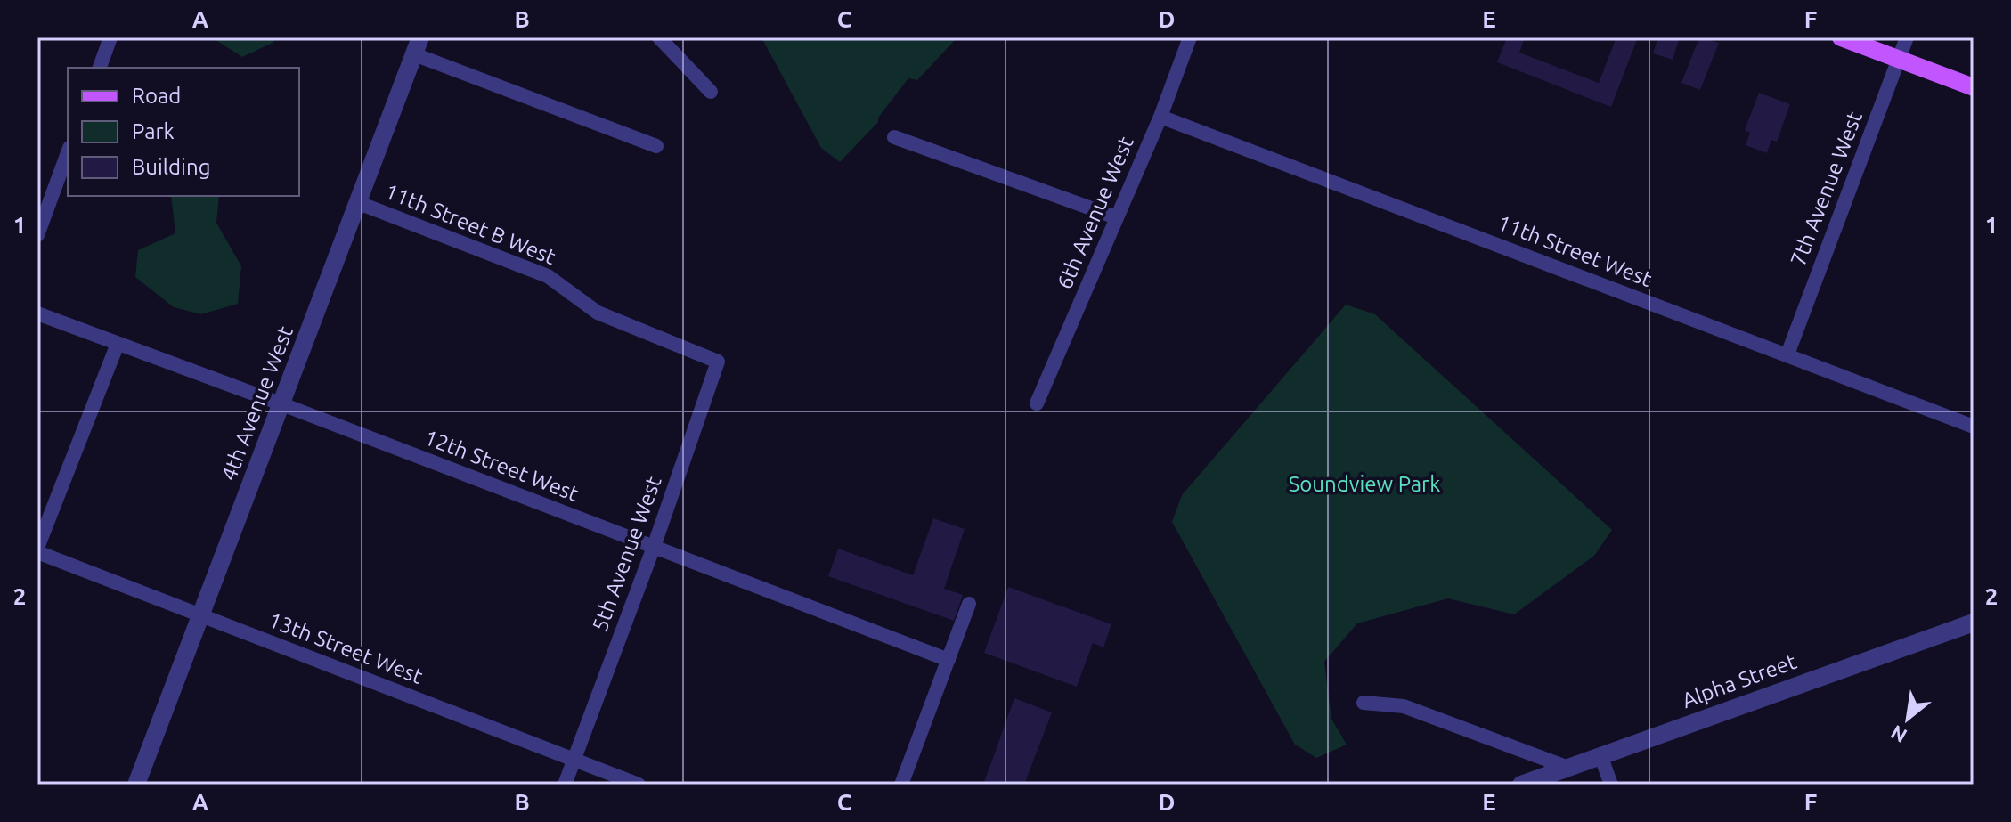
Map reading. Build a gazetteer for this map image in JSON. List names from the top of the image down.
{
  "streets": {
    "street": [
      "7th Avenue West",
      "6th Avenue West",
      "11th Street B West",
      "11th Street West",
      "4th Avenue West",
      "12th Street West",
      "5th Avenue West",
      "13th Street West",
      "Alpha Street"
    ]
  },
  "crossings": [
    ["7th Avenue West", "11th Street West"],
    ["6th Avenue West", "11th Street West"],
    ["11th Street B West", "4th Avenue West"],
    ["11th Street B West", "5th Avenue West"],
    ["4th Avenue West", "12th Street West"],
    ["4th Avenue West", "13th Street West"],
    ["12th Street West", "5th Avenue West"],
    ["5th Avenue West", "13th Street West"]
  ],
  "parks": ["Soundview Park"],
  "legend": ["Road", "Park", "Building"],
  "north": "bottom left",
  "grid": {
    "columns": [
      "A",
      "B",
      "C",
      "D",
      "E",
      "F"
    ],
    "rows": ["1", "2"]
  }
}
